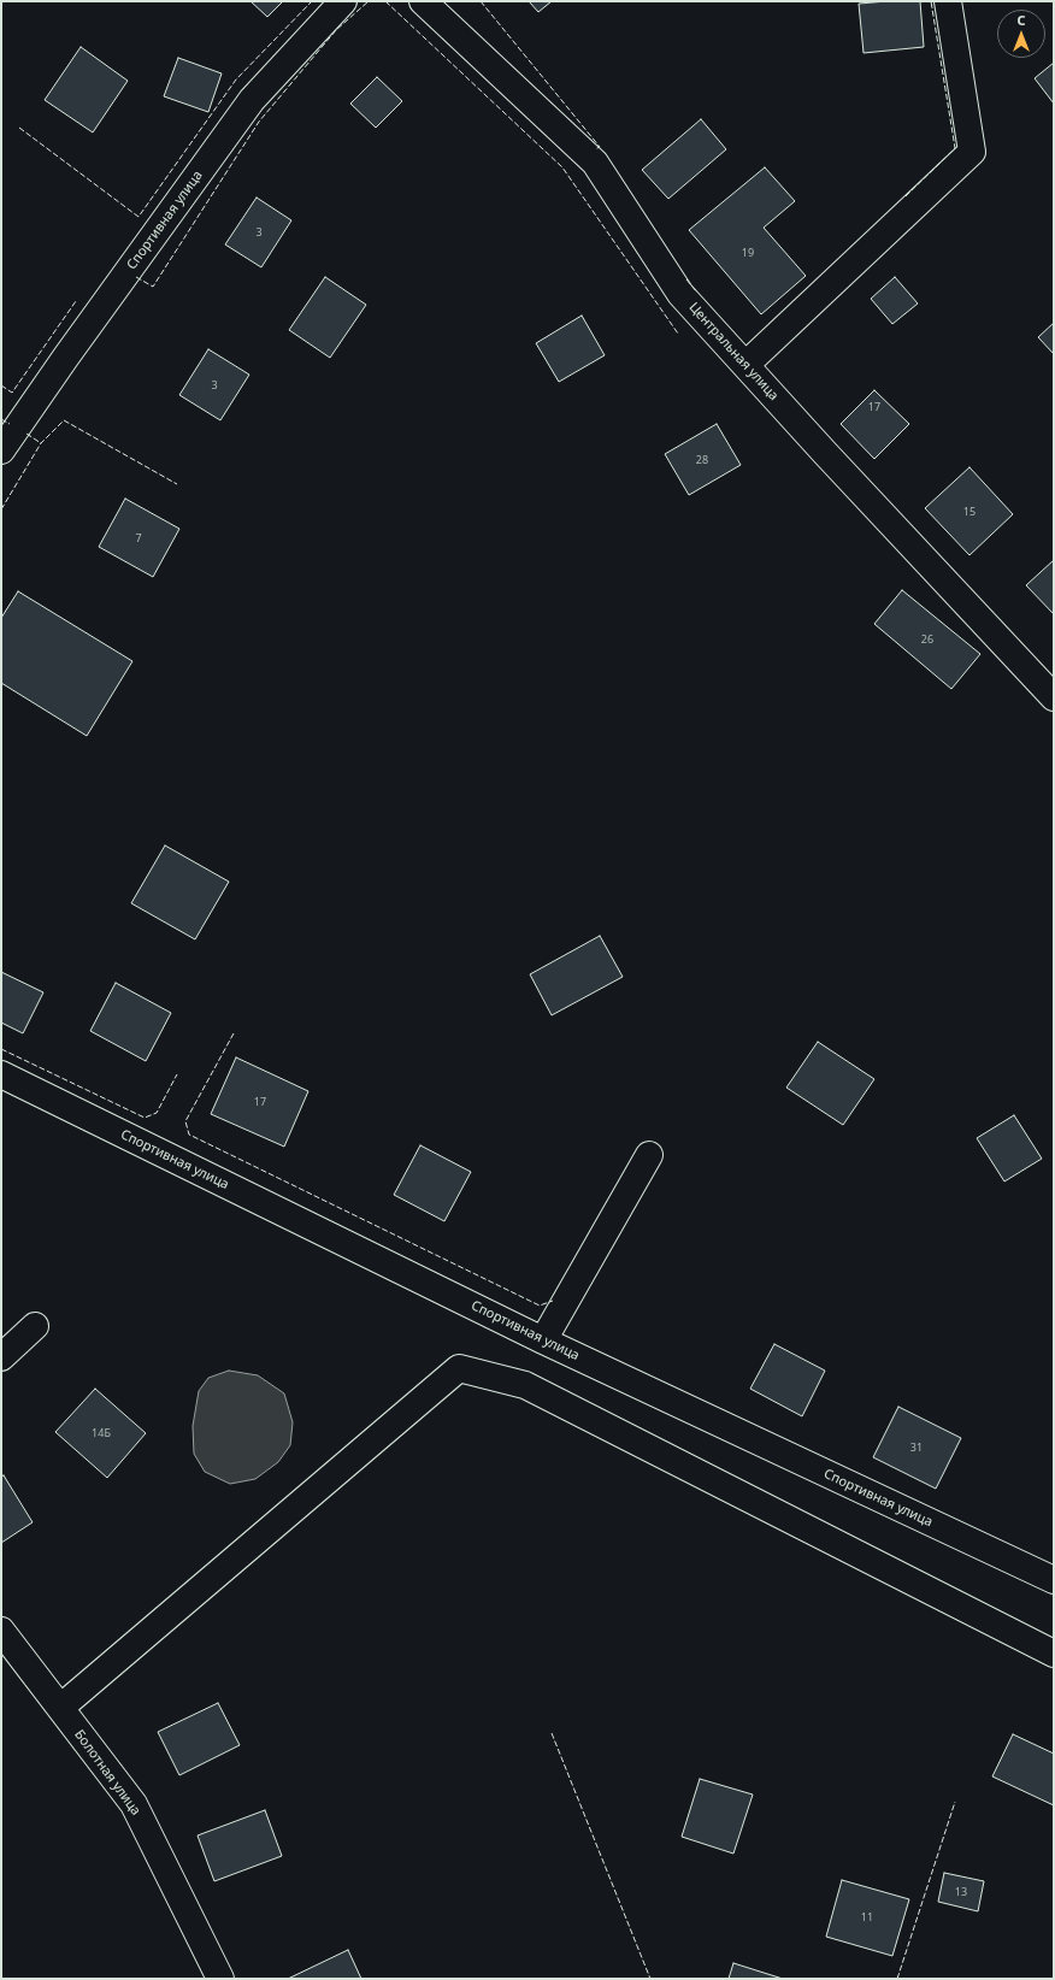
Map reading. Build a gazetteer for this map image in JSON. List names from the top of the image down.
{
  "streets": {
    "street": ["Спортивная улица", "Центральная улица", "Болотная улица"]
  },
  "house_numbers": [
    "3",
    "19",
    "3",
    "17",
    "28",
    "15",
    "7",
    "26",
    "17",
    "14Б",
    "31",
    "13",
    "11"
  ],
  "north": "top"
}
